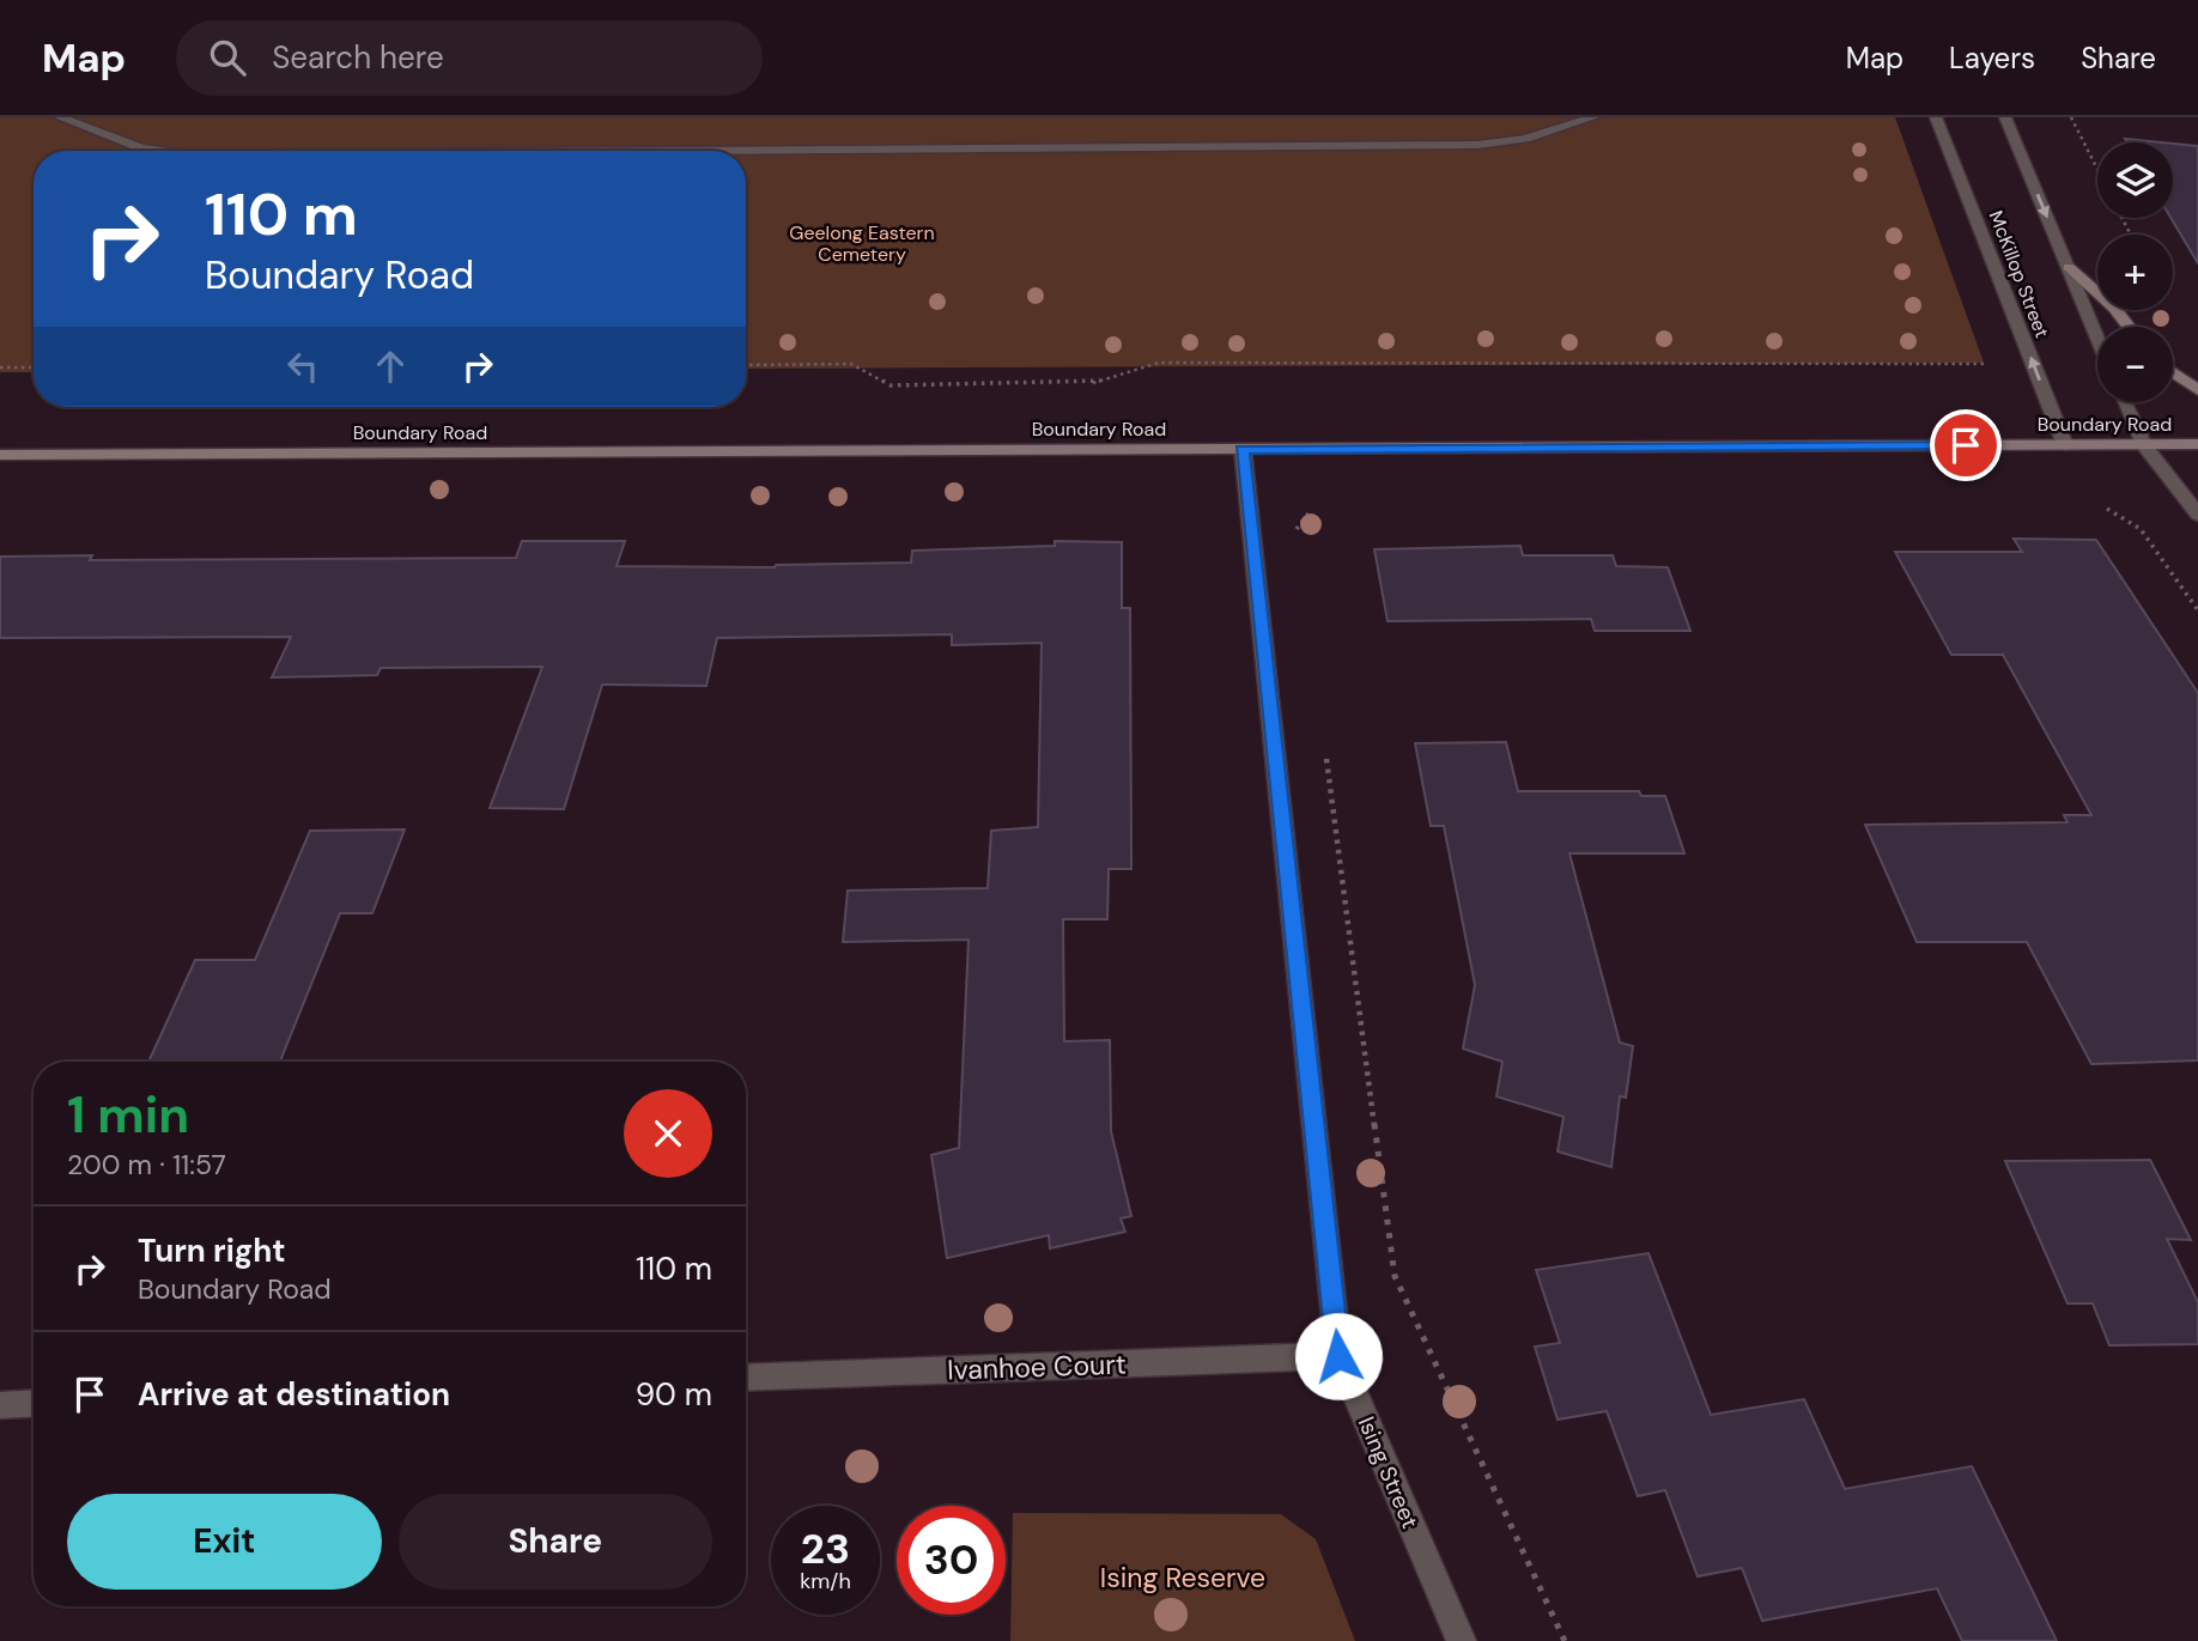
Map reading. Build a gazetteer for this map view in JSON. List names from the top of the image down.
{
  "streets": {
    "main road": ["Boundary Road"],
    "street": ["McKillop Street", "Ivanhoe Court", "Ising Street"]
  },
  "crossings": [
    ["McKillop Street", "Boundary Road"],
    ["Boundary Road", "Ising Street"],
    ["Ivanhoe Court", "Ising Street"]
  ],
  "parks": ["Geelong Eastern Cemetery", "Ising Reserve"],
  "page": {
    "header": "Map",
    "search": "Search here",
    "nav": ["Map", "Layers", "Share"],
    "map_buttons": ["+", "−"],
    "turn": ["110 m", "Boundary Road"],
    "heading": ["1 min", "200 m · 11:57"],
    "list": [
      {
        "name": "Turn right",
        "note": "Boundary Road",
        "value": "110 m"
      },
      {
        "name": "Arrive at destination",
        "value": "90 m"
      }
    ],
    "buttons": ["Exit", "Share"],
    "speed": "23 km/h",
    "limit": "30"
  }
}
